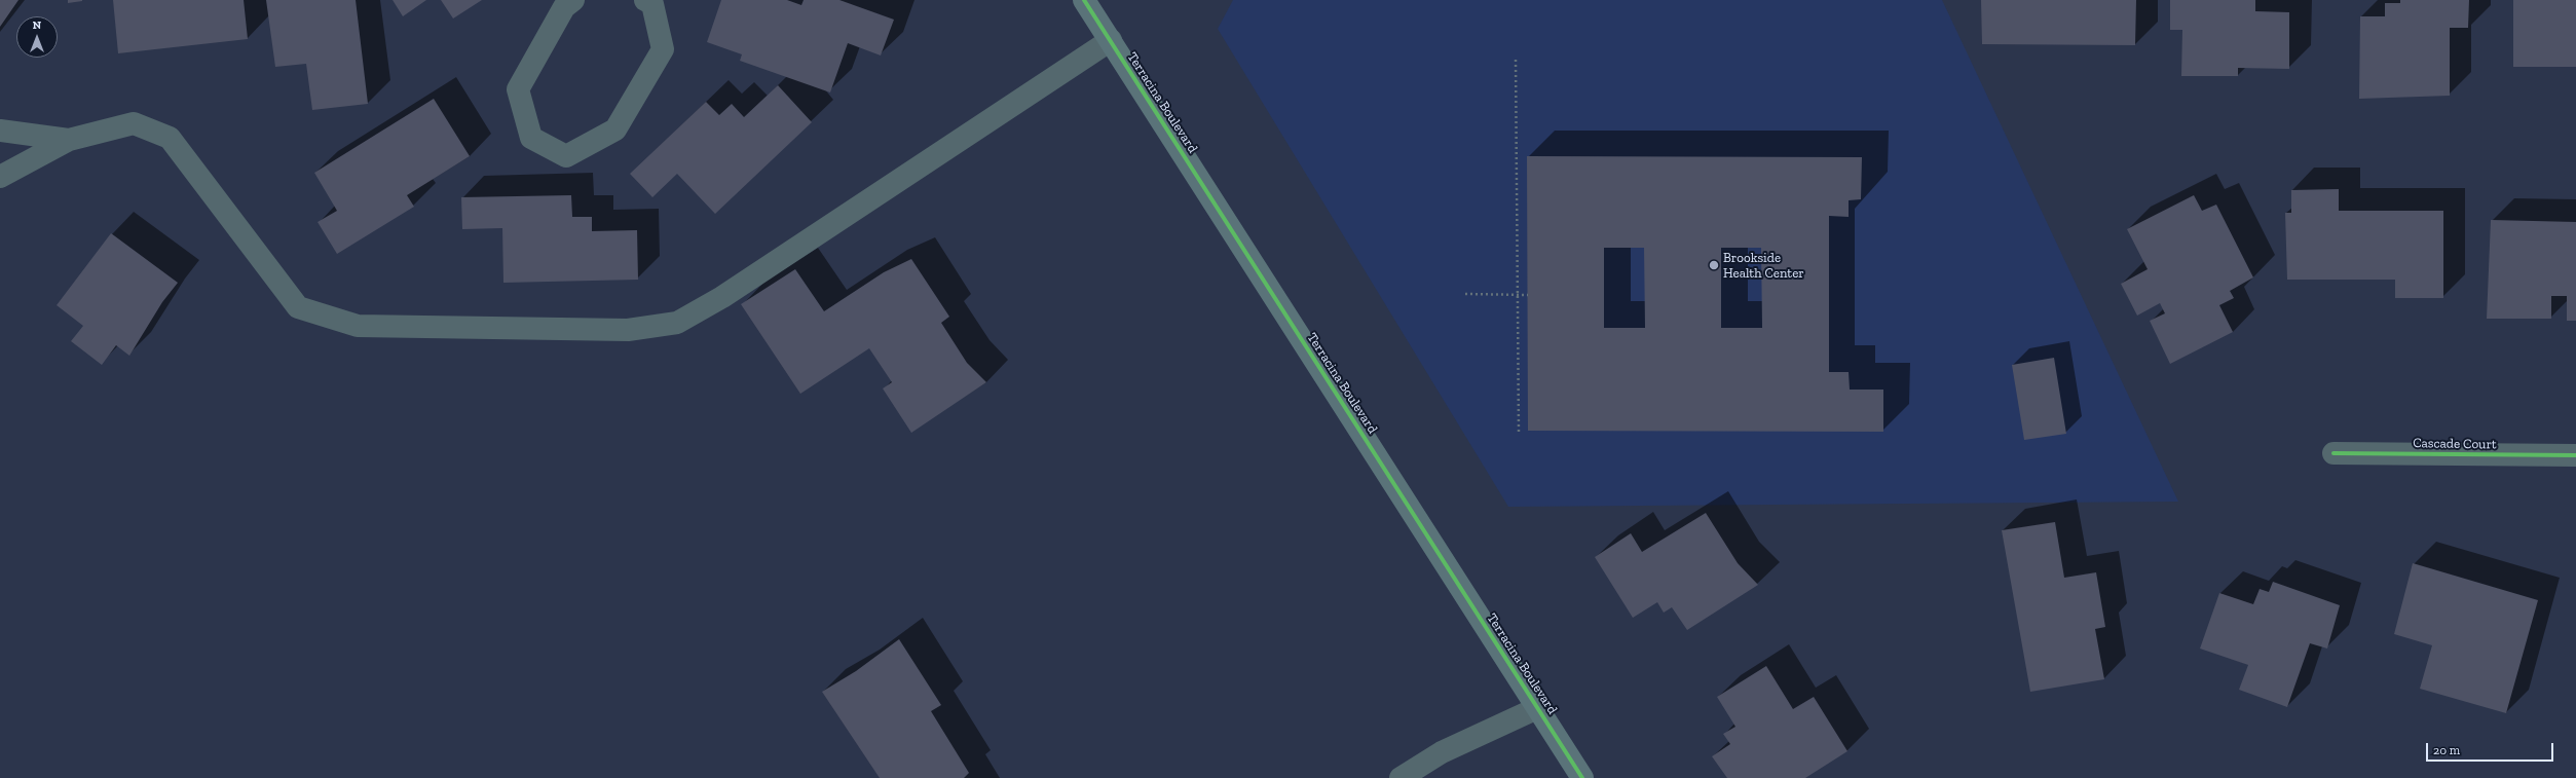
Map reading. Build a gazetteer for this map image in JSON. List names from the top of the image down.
{
  "streets": {
    "main road": ["Terracina Boulevard"],
    "street": ["Cascade Court"]
  },
  "places": ["Brookside Health Center"],
  "scale_bar": "20 m",
  "north": "top"
}
